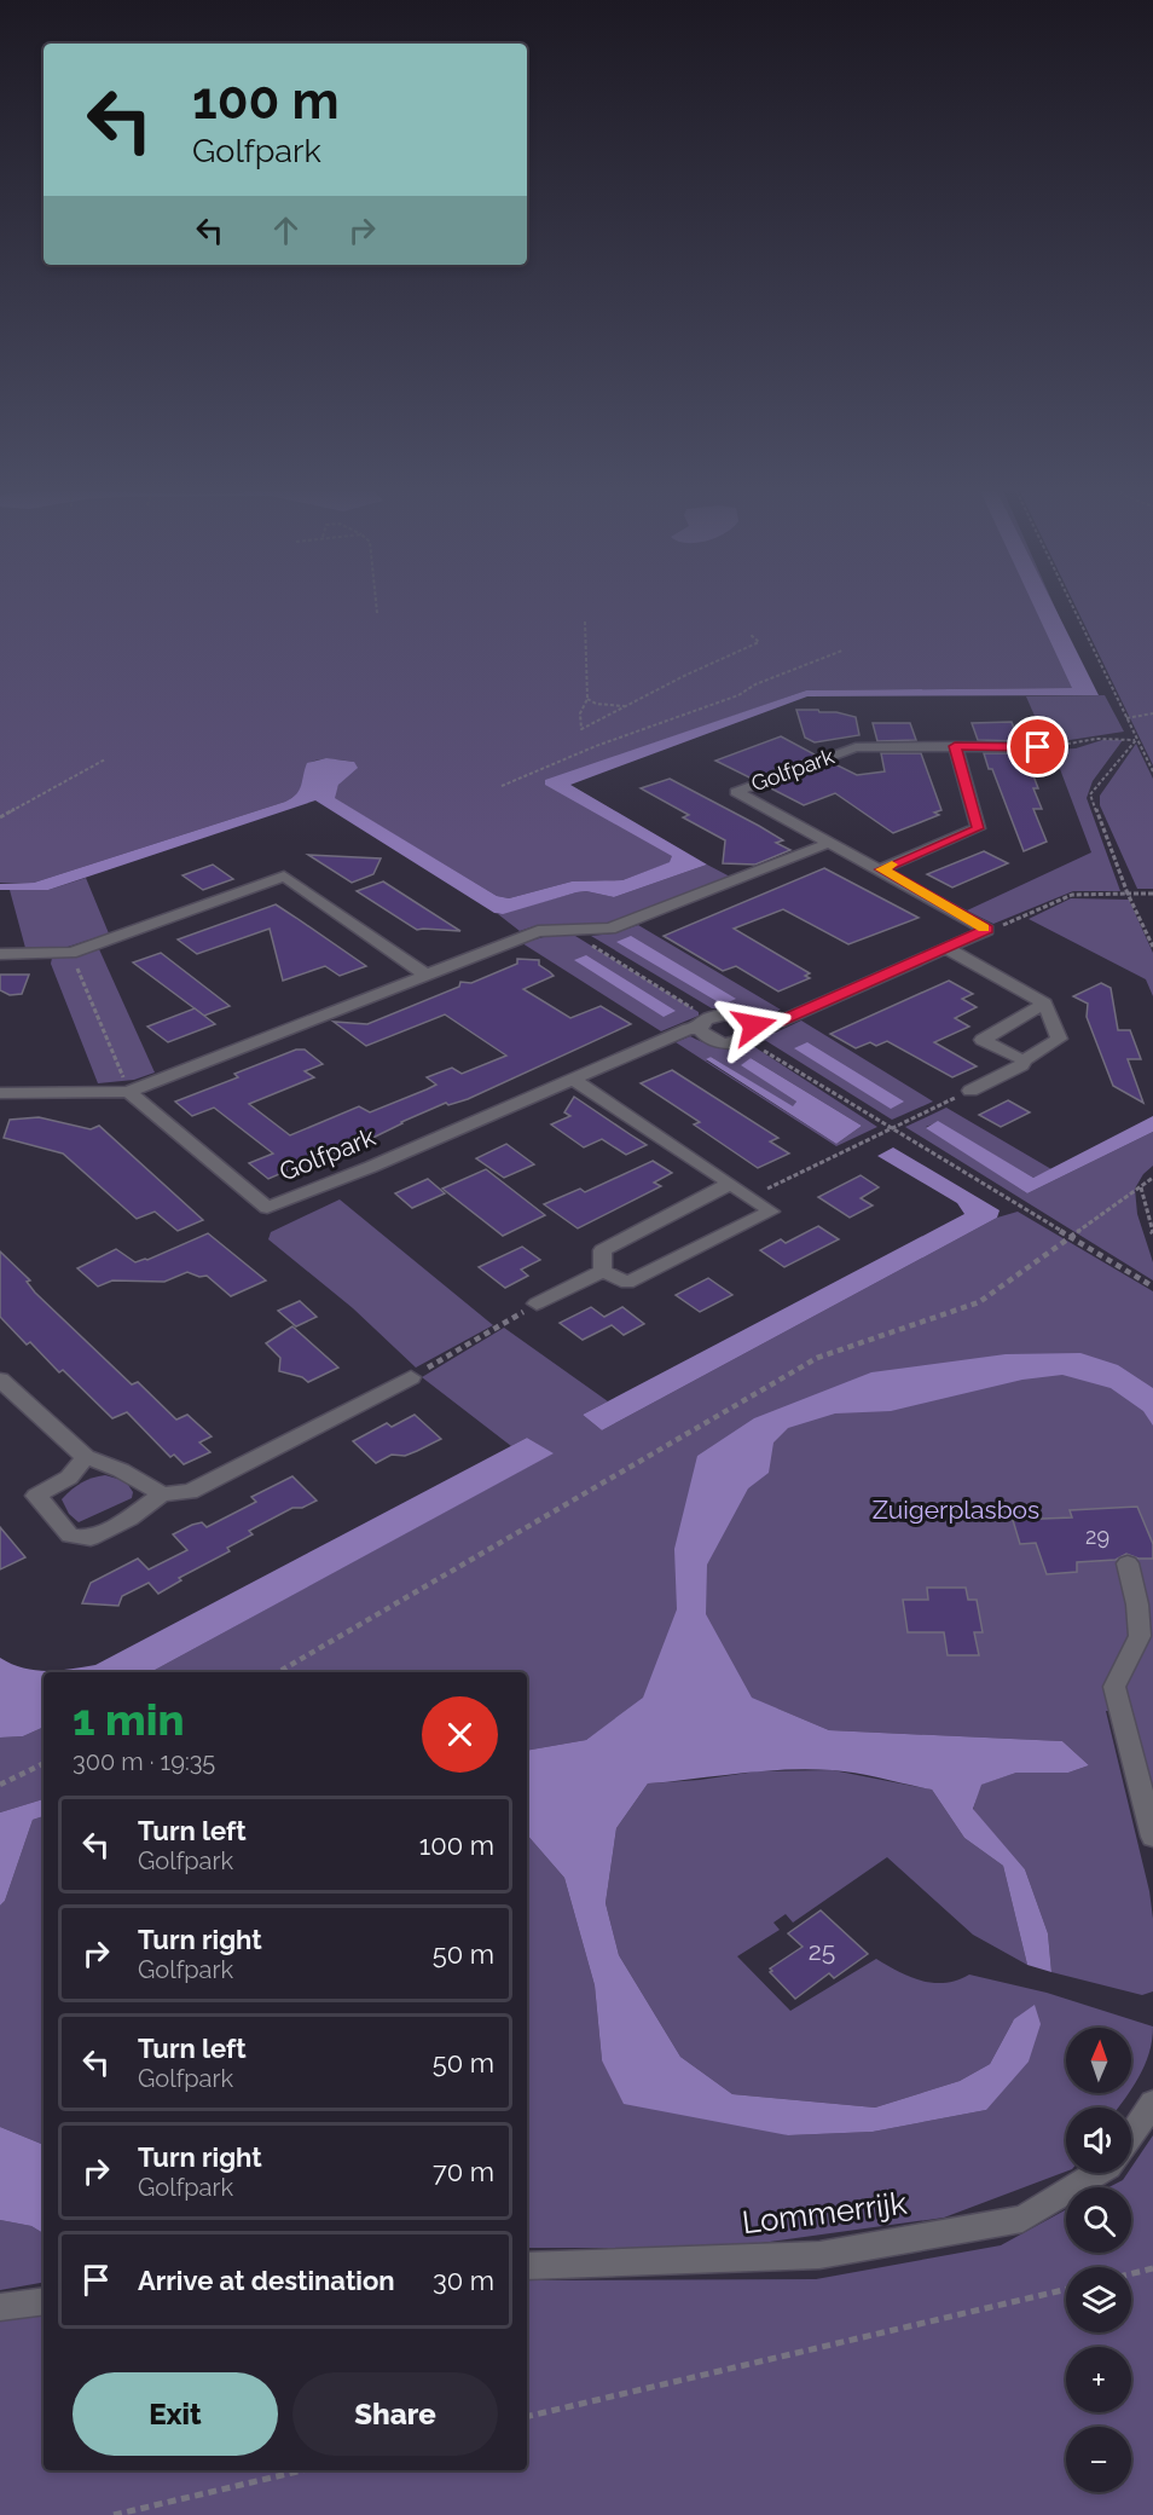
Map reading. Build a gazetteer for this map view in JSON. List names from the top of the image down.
{
  "streets": {
    "street": ["Golfpark", "Lommerrijk"]
  },
  "parks": ["Zuigerplasbos"],
  "house_numbers": ["29", "25"],
  "north": "top",
  "page": {
    "turn": ["100 m", "Golfpark"],
    "heading": ["1 min", "300 m · 19:35"],
    "list": [
      {
        "name": "Turn left",
        "note": "Golfpark",
        "value": "100 m"
      },
      {
        "name": "Turn right",
        "note": "Golfpark",
        "value": "50 m"
      },
      {
        "name": "Turn left",
        "note": "Golfpark",
        "value": "50 m"
      },
      {
        "name": "Turn right",
        "note": "Golfpark",
        "value": "70 m"
      },
      {
        "name": "Arrive at destination",
        "value": "30 m"
      }
    ],
    "map_buttons": ["+", "−"],
    "buttons": ["Exit", "Share"]
  }
}
